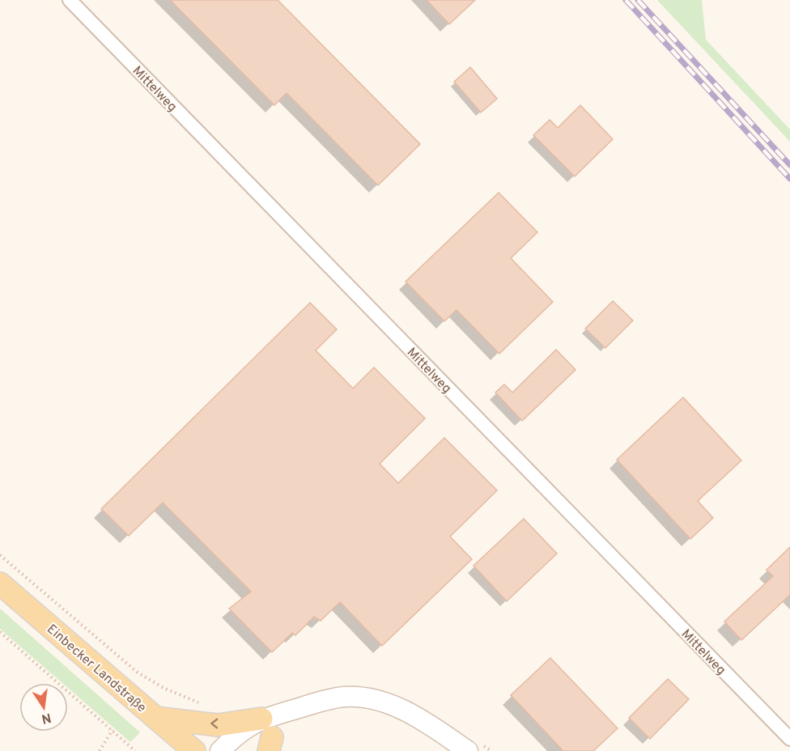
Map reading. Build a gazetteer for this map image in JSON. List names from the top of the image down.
{
  "streets": {
    "main road": ["Einbecker Landstraße"],
    "street": ["Mittelweg"]
  },
  "north": "bottom"
}
